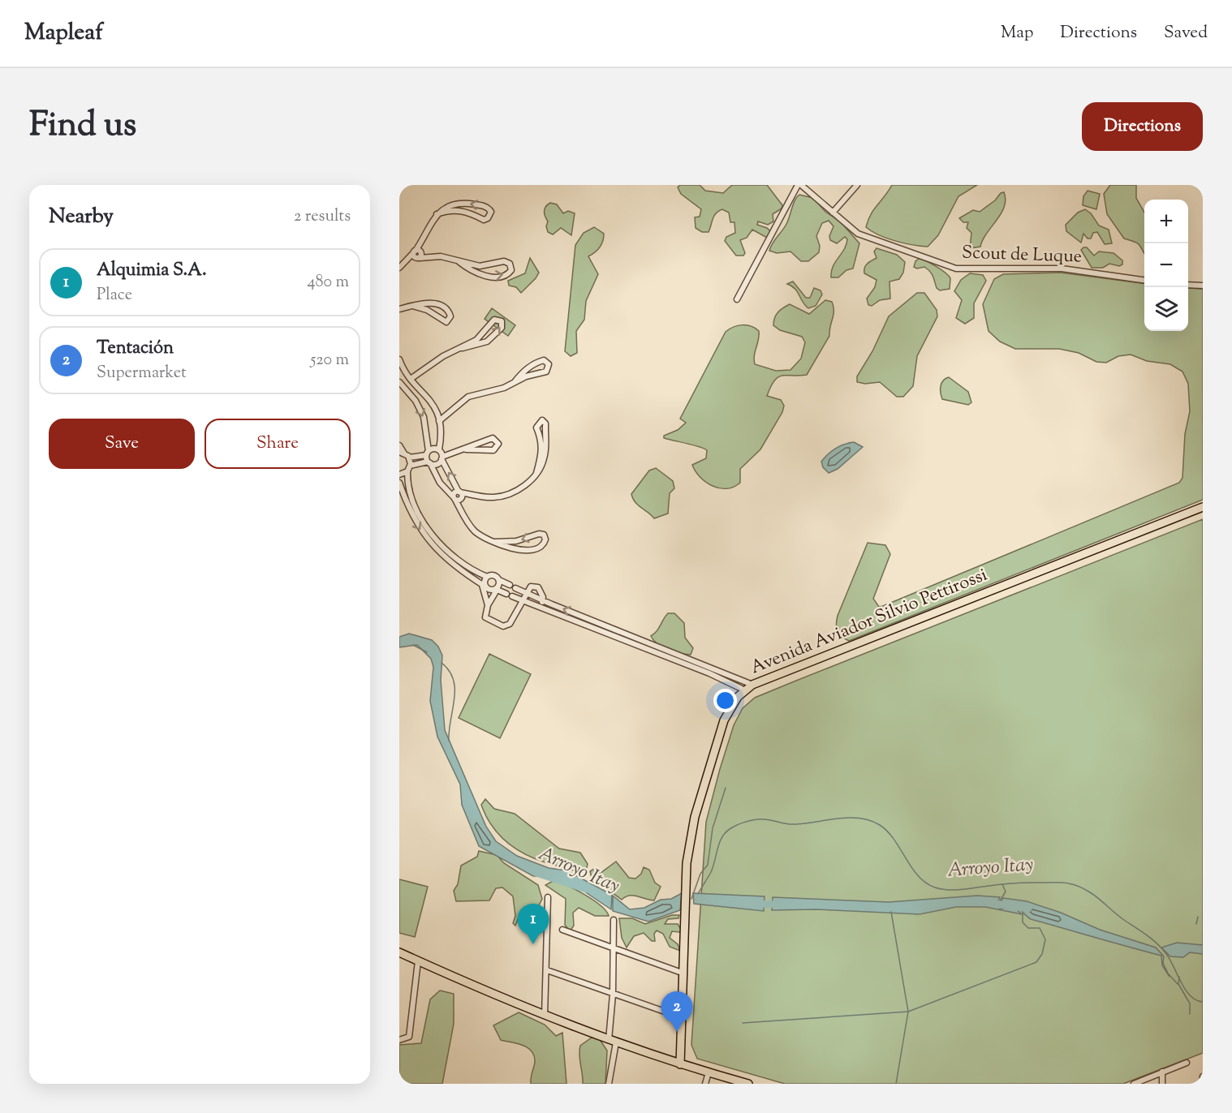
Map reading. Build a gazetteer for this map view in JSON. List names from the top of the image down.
{
  "streets": {
    "main road": ["Avenida Aviador Silvio Pettirossi"],
    "street": ["Scout de Luque"]
  },
  "water": ["Arroyo Itay"],
  "page": {
    "header": "Mapleaf",
    "nav": ["Map", "Directions", "Saved"],
    "title": "Find us",
    "buttons": [
      "Directions",
      ["Save", "Share"]
    ],
    "heading": ["Nearby", "2 results"],
    "map_buttons": ["+", "−"],
    "list": [
      {
        "mark": "1",
        "name": "Alquimia S.A.",
        "note": "Place",
        "value": "480 m"
      },
      {
        "mark": "2",
        "name": "Tentación",
        "note": "Supermarket",
        "value": "520 m"
      }
    ],
    "pins": ["1", "2"]
  }
}
